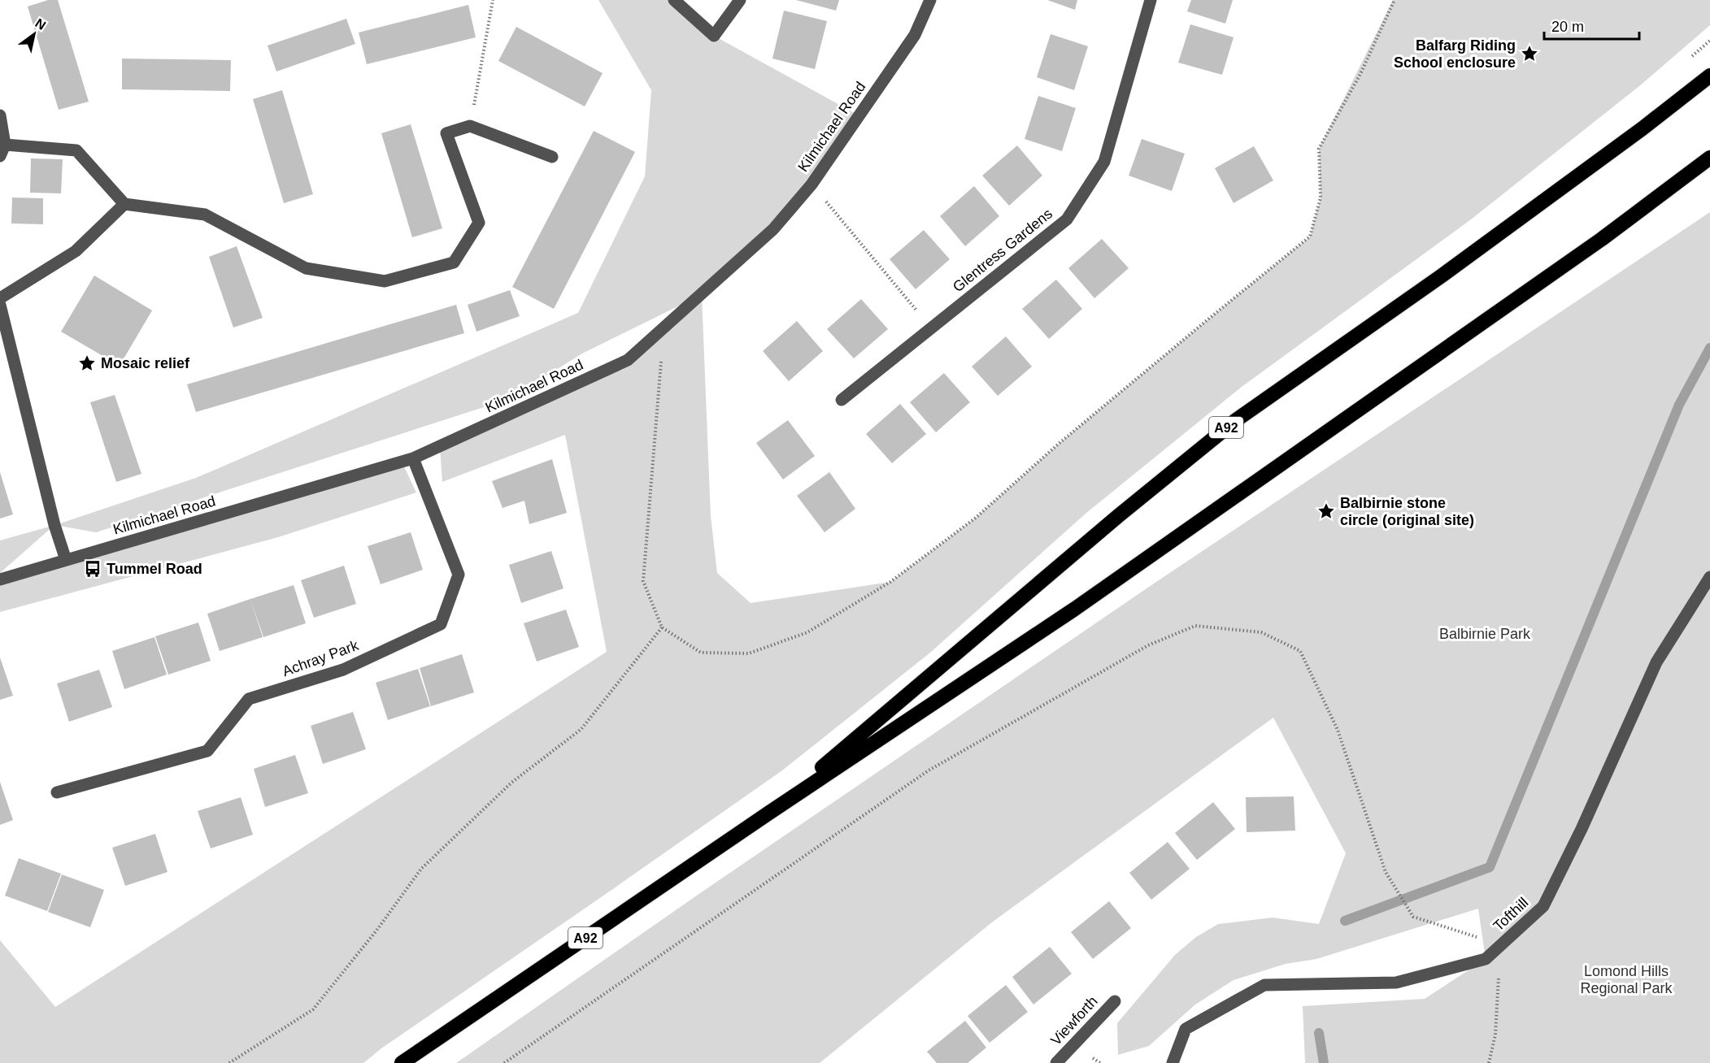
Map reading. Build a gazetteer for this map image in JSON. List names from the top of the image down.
{
  "streets": {
    "highway": ["A92"],
    "street": [
      "Kilmichael Road",
      "Glentress Gardens",
      "Achray Park",
      "Tofthill",
      "Viewforth"
    ]
  },
  "crossings": [
    ["Kilmichael Road", "Achray Park"]
  ],
  "parks": ["Balbirnie Park", "Lomond Hills Regional Park"],
  "places": {
    "place": ["Balfarg Riding School enclosure", "Mosaic relief", "Balbirnie stone circle (original site)"],
    "bus stop": ["Tummel Road"]
  },
  "scale_bar": "20 m",
  "north": "top right"
}
